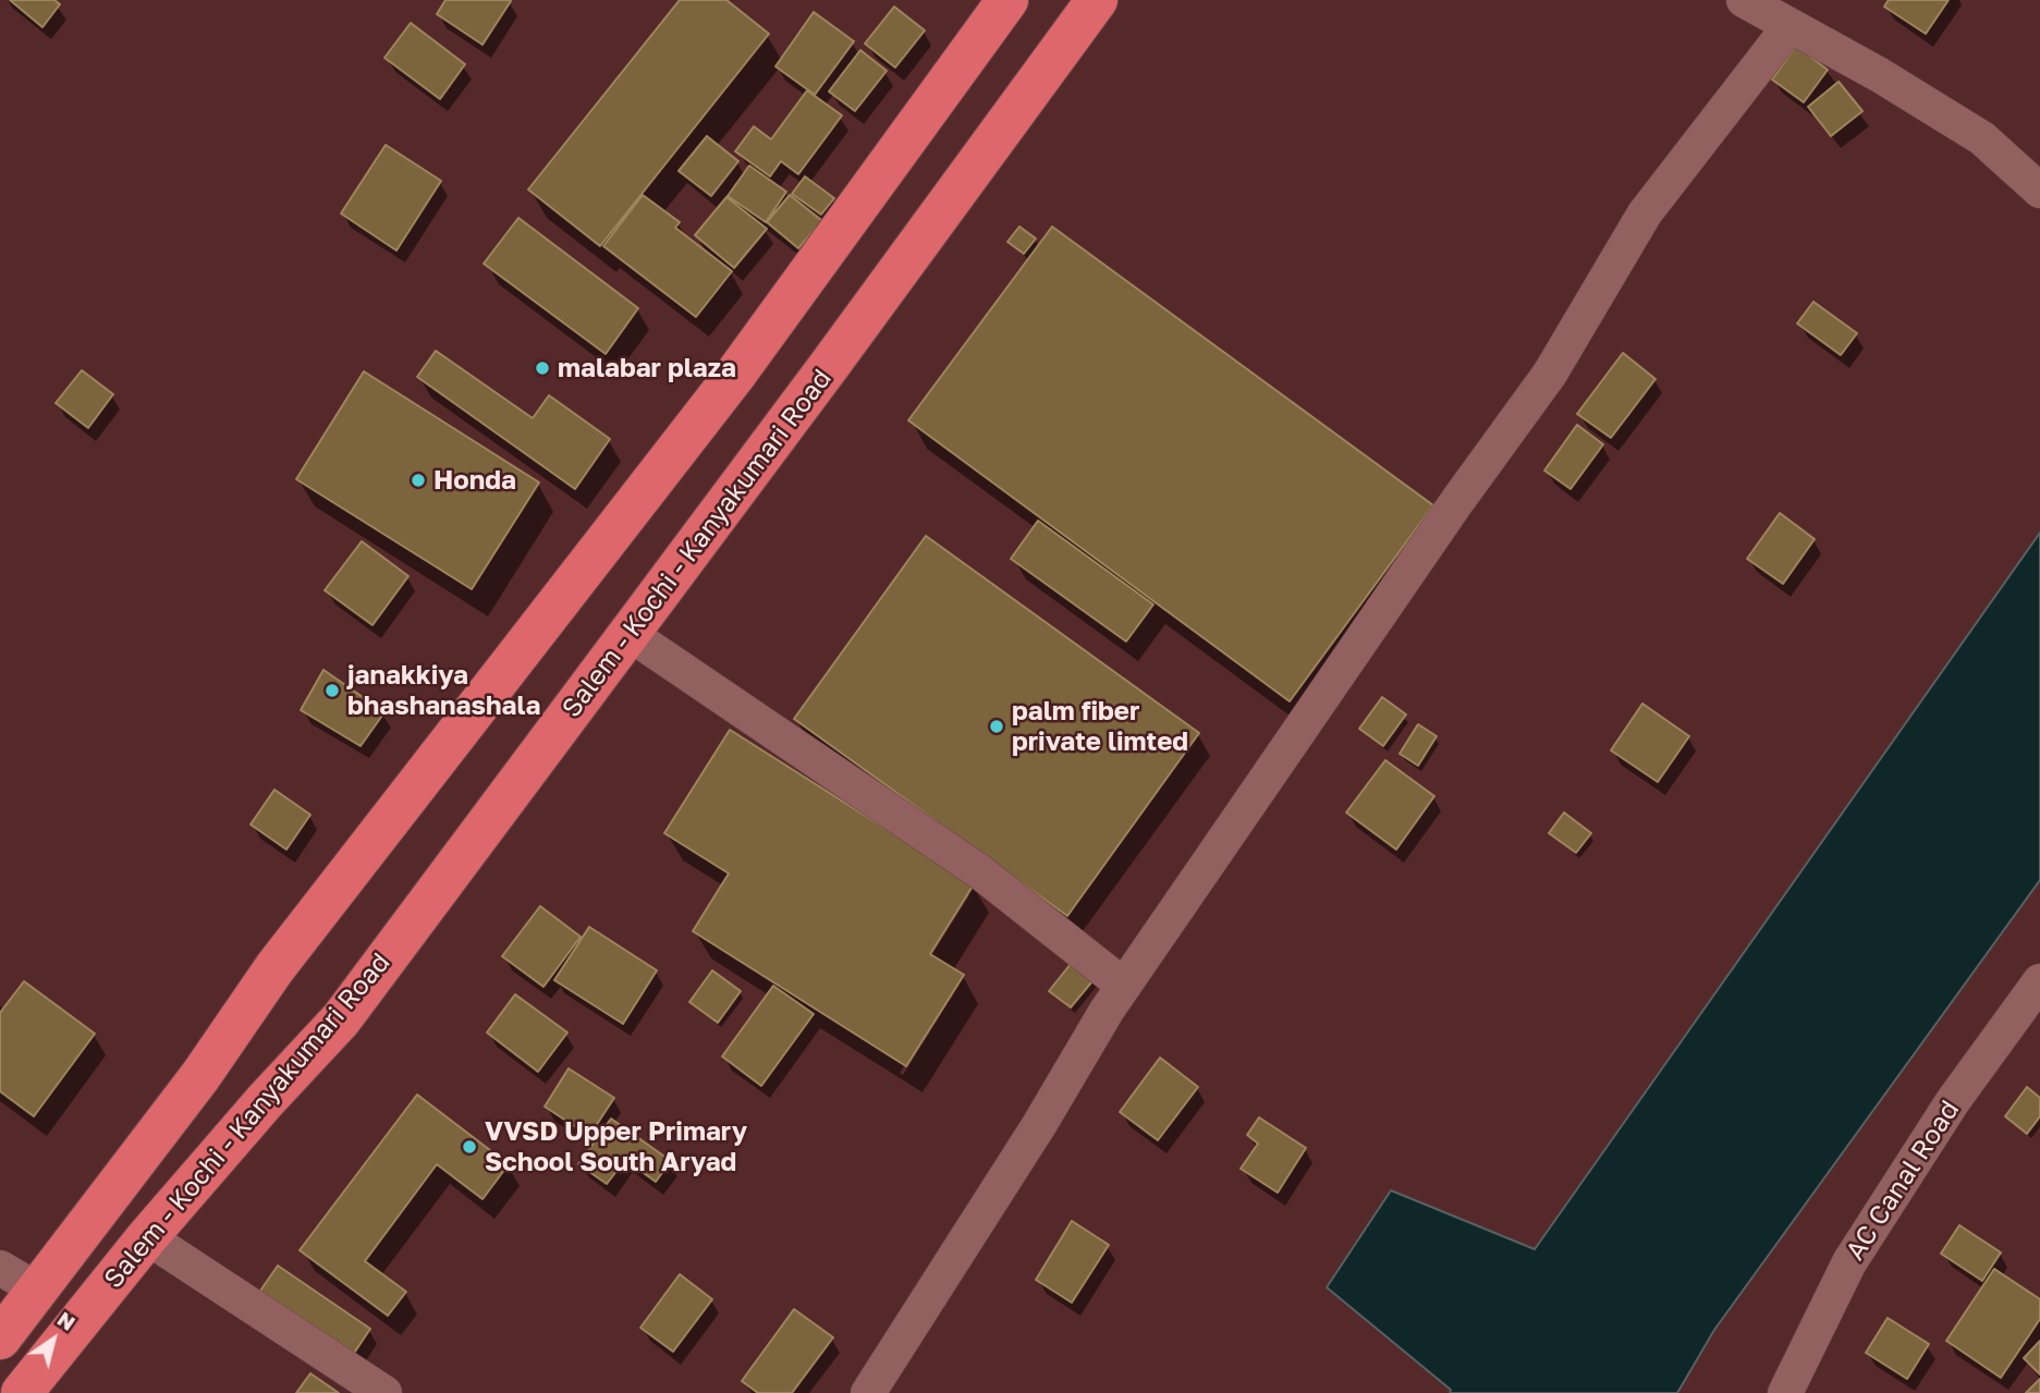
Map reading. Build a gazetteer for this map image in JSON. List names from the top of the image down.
{
  "streets": {
    "highway": ["Salem - Kochi - Kanyakumari Road"],
    "street": ["AC Canal Road"]
  },
  "places": [
    "malabar plaza",
    "Honda",
    "janakkiya bhashanashala",
    "palm fiber private limted",
    "VVSD Upper Primary School South Aryad"
  ],
  "north": "top right"
}
